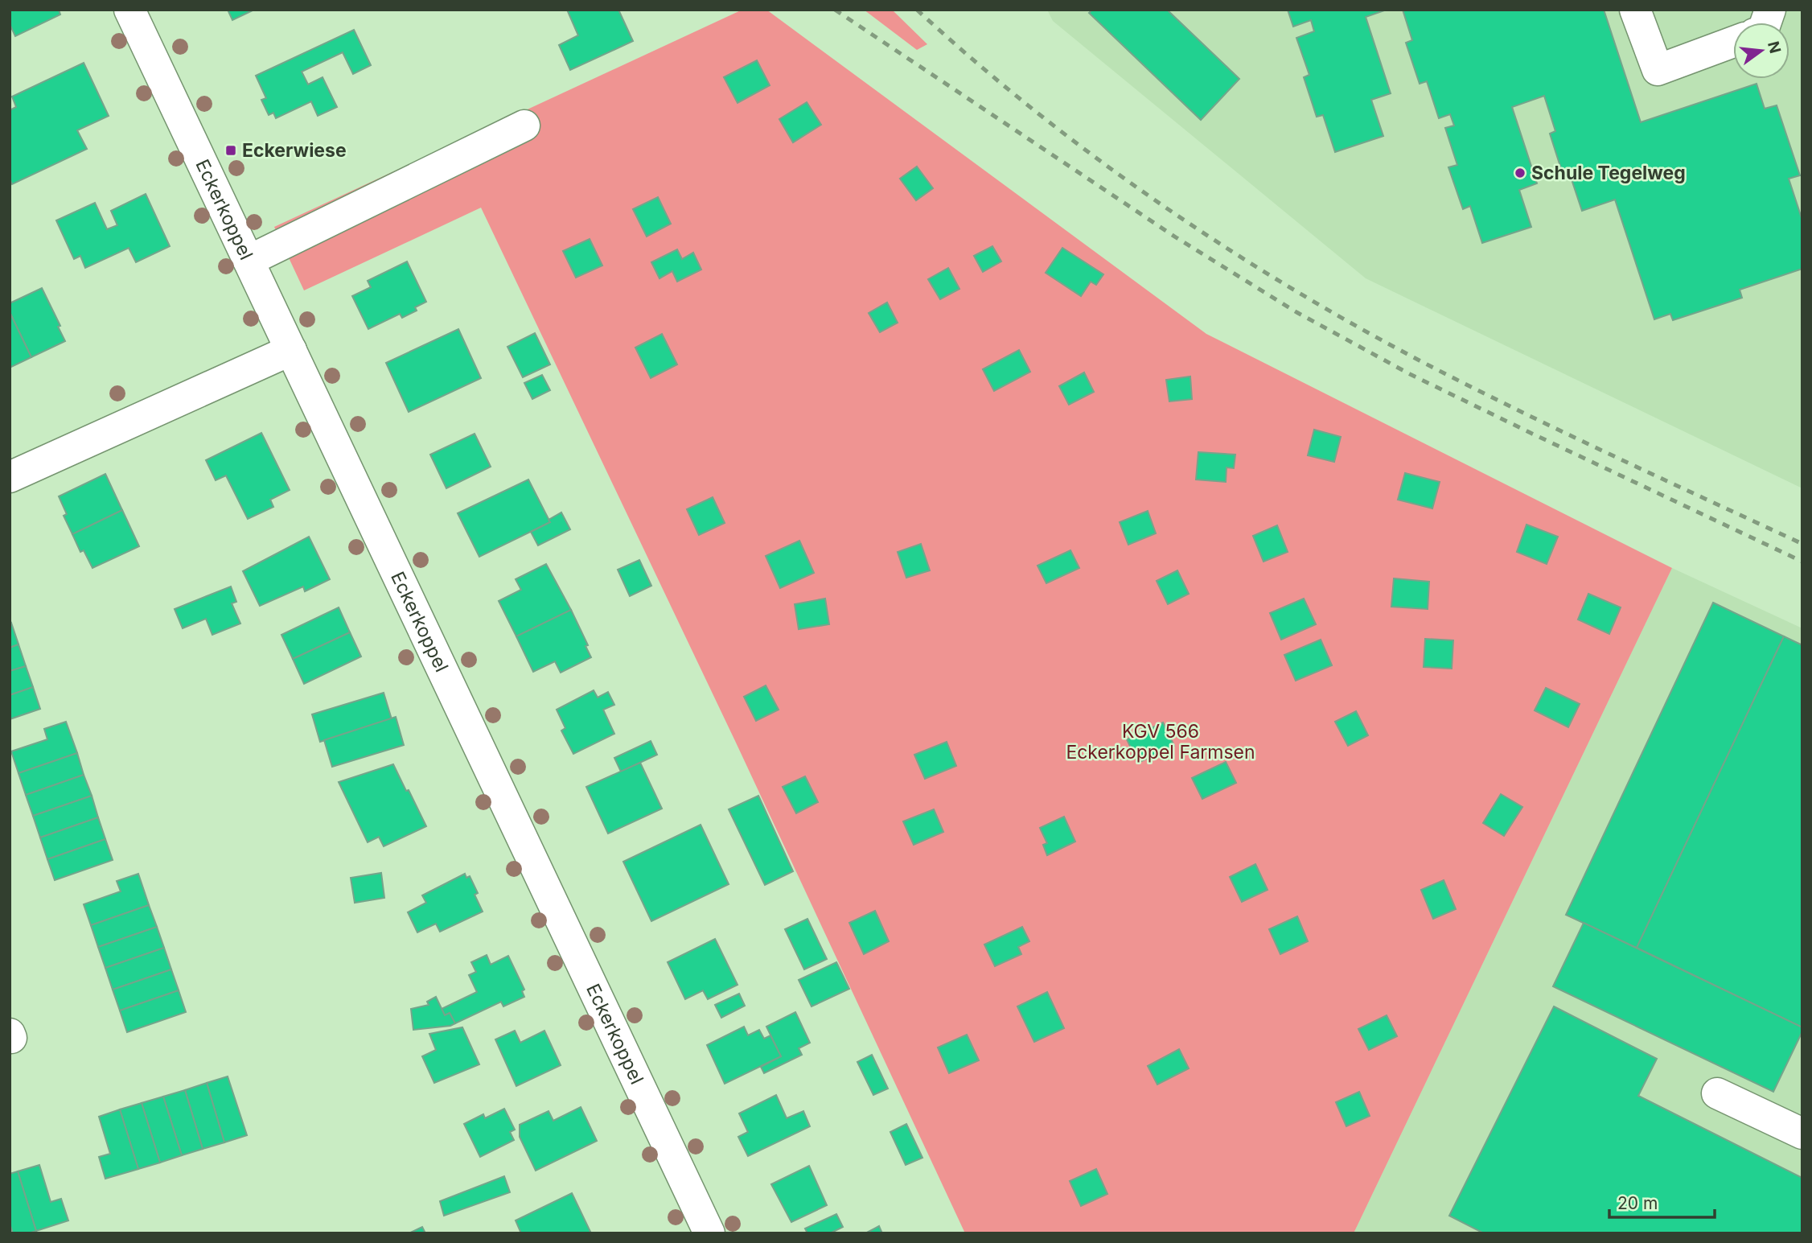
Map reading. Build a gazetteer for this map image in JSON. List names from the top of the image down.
{
  "streets": {
    "street": ["Eckerkoppel"]
  },
  "parks": ["KGV 566 Eckerkoppel Farmsen"],
  "places": {
    "transit": ["Eckerwiese"],
    "other": ["Schule Tegelweg"]
  },
  "scale_bar": "20 m",
  "north": "right"
}
